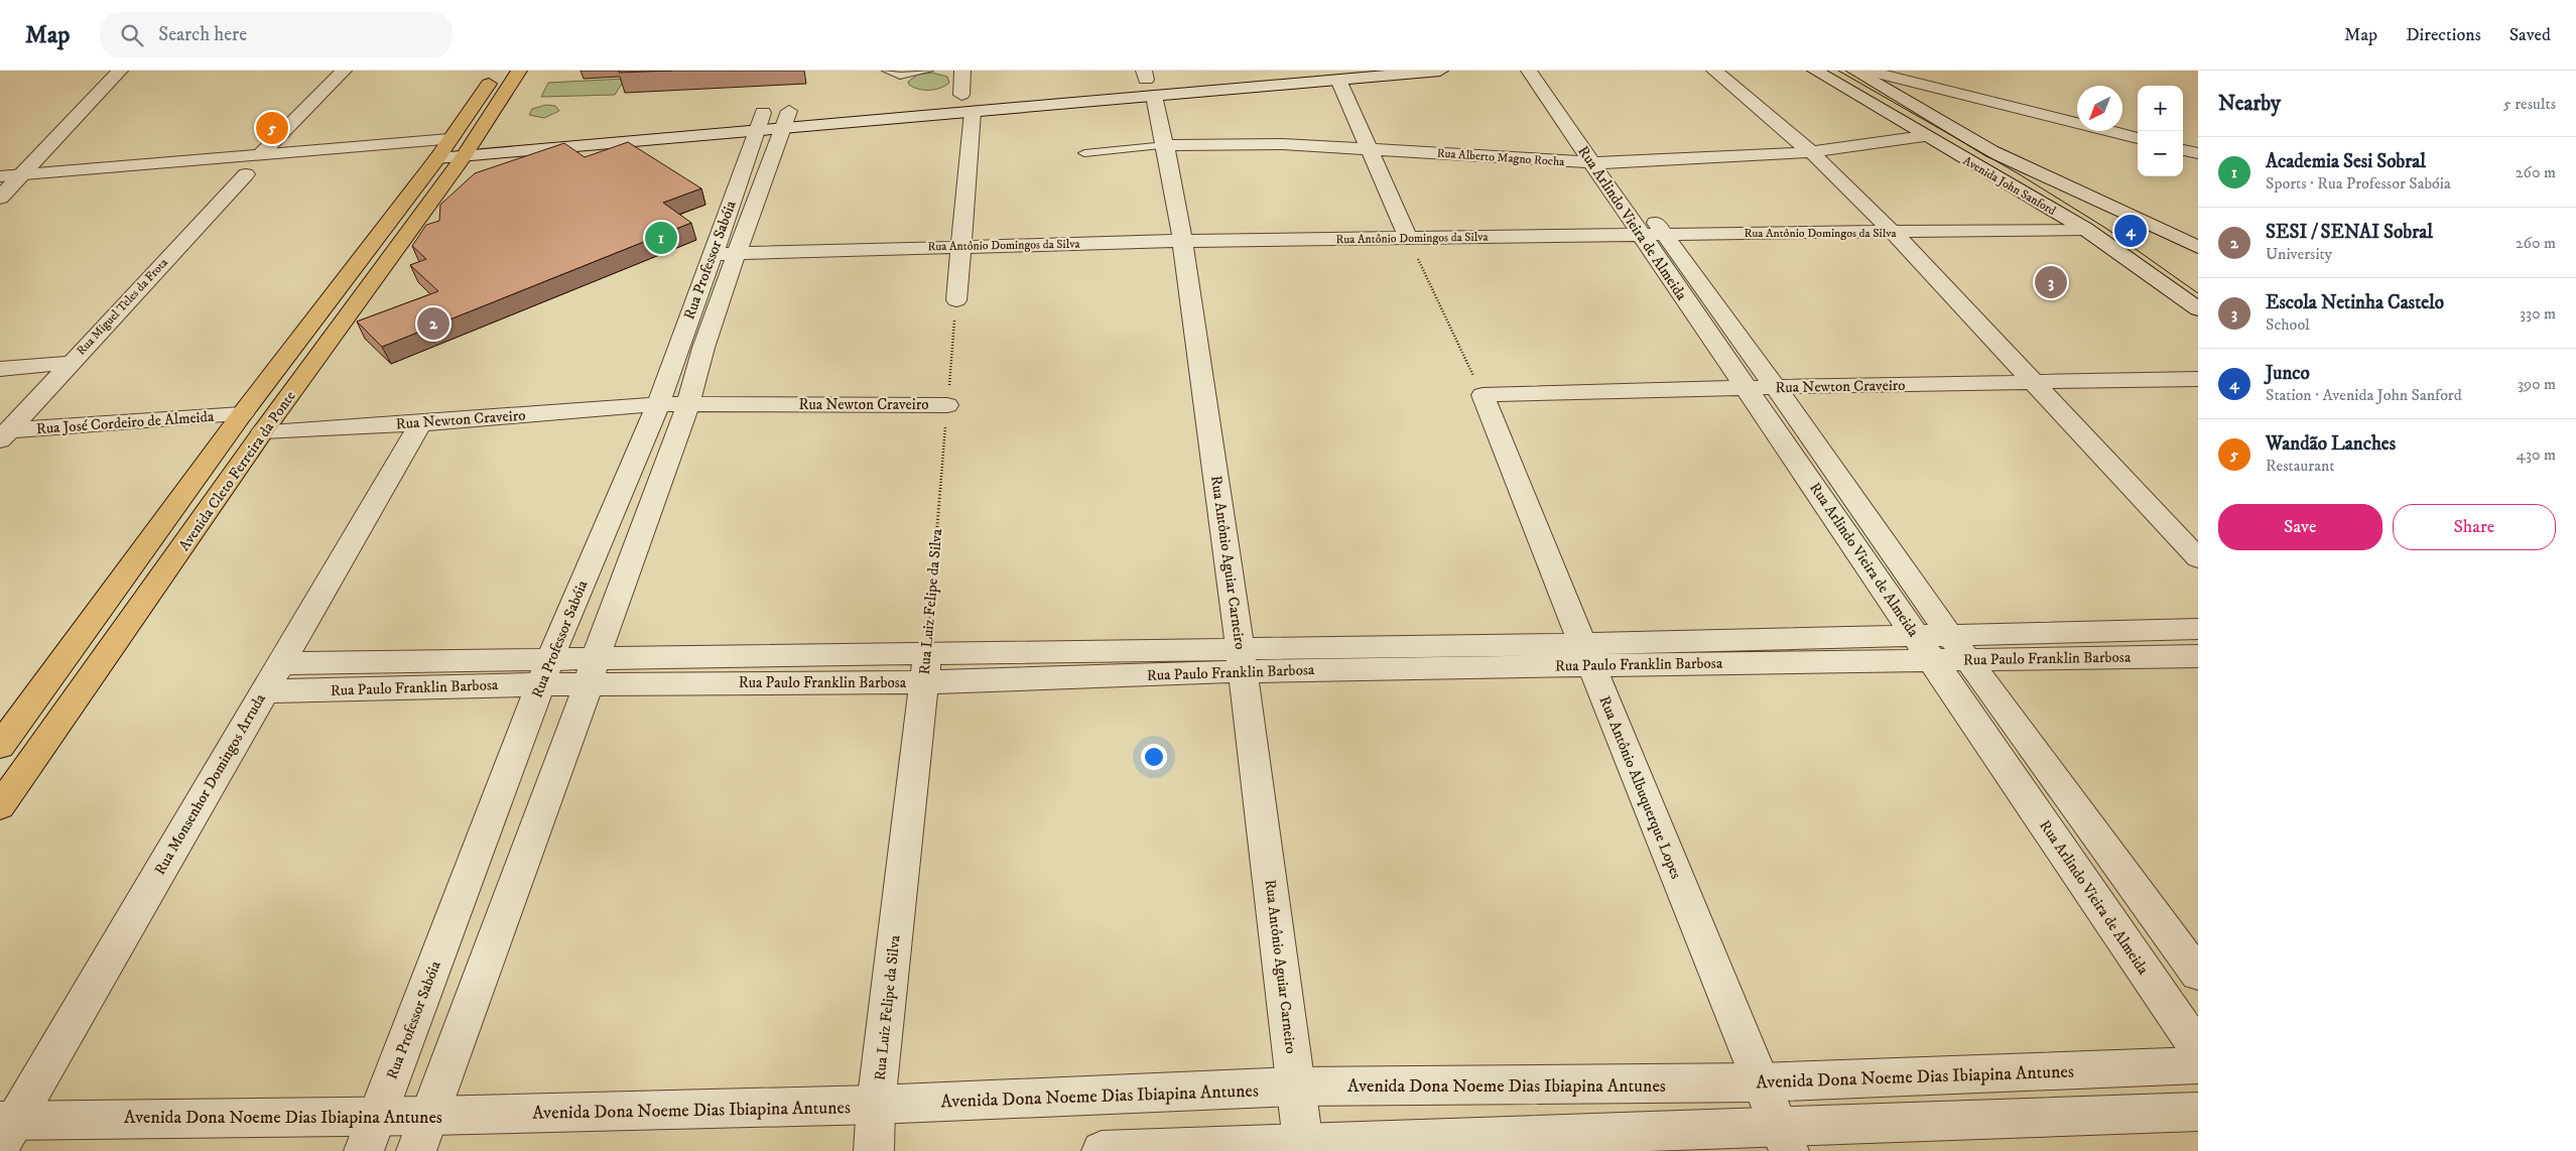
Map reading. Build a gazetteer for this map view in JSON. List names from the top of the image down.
{
  "streets": {
    "main road": ["Avenida Cleto Ferreira da Ponte"],
    "street": [
      "Rua Alberto Magno Rocha",
      "Avenida John Sanford",
      "Rua Arlindo Vieira de Almeida",
      "Rua Antônio Domingos da Silva",
      "Rua Professor Sabóia",
      "Rua Miguel Teles da Frota",
      "Rua Newton Craveiro",
      "Rua José Cordeiro de Almeida",
      "Rua Antônio Aguiar Carneiro",
      "Rua Luiz Felipe da Silva",
      "Rua Paulo Franklin Barbosa",
      "Rua Monsenhor Domingos Arruda",
      "Rua Antônio Albuquerque Lopes",
      "Avenida Dona Noeme Dias Ibiapina Antunes"
    ]
  },
  "crossings": [
    ["Rua Alberto Magno Rocha", "Avenida John Sanford"],
    ["Rua Alberto Magno Rocha", "Rua Arlindo Vieira de Almeida"],
    ["Rua Alberto Magno Rocha", "Rua Antônio Aguiar Carneiro"],
    ["Avenida John Sanford", "Rua Antônio Domingos da Silva"],
    ["Rua Arlindo Vieira de Almeida", "Rua Antônio Domingos da Silva"],
    ["Rua Arlindo Vieira de Almeida", "Rua Newton Craveiro"],
    ["Rua Arlindo Vieira de Almeida", "Rua Paulo Franklin Barbosa"],
    ["Rua Antônio Domingos da Silva", "Rua Professor Sabóia"],
    ["Rua Antônio Domingos da Silva", "Rua Antônio Aguiar Carneiro"],
    ["Rua Professor Sabóia", "Rua Newton Craveiro"],
    ["Rua Professor Sabóia", "Rua Paulo Franklin Barbosa"],
    ["Rua Professor Sabóia", "Avenida Dona Noeme Dias Ibiapina Antunes"],
    ["Rua Miguel Teles da Frota", "Rua José Cordeiro de Almeida"],
    ["Rua Newton Craveiro", "Avenida Cleto Ferreira da Ponte"],
    ["Rua Newton Craveiro", "Rua Luiz Felipe da Silva"],
    ["Rua Newton Craveiro", "Rua Monsenhor Domingos Arruda"],
    ["Rua Newton Craveiro", "Rua Antônio Albuquerque Lopes"],
    ["Rua José Cordeiro de Almeida", "Avenida Cleto Ferreira da Ponte"],
    ["Rua Antônio Aguiar Carneiro", "Rua Paulo Franklin Barbosa"],
    ["Rua Antônio Aguiar Carneiro", "Avenida Dona Noeme Dias Ibiapina Antunes"],
    ["Rua Luiz Felipe da Silva", "Rua Paulo Franklin Barbosa"],
    ["Rua Luiz Felipe da Silva", "Avenida Dona Noeme Dias Ibiapina Antunes"],
    ["Rua Paulo Franklin Barbosa", "Rua Monsenhor Domingos Arruda"],
    ["Rua Paulo Franklin Barbosa", "Rua Antônio Albuquerque Lopes"],
    ["Rua Monsenhor Domingos Arruda", "Avenida Dona Noeme Dias Ibiapina Antunes"],
    ["Rua Antônio Albuquerque Lopes", "Avenida Dona Noeme Dias Ibiapina Antunes"]
  ],
  "north": "bottom left",
  "page": {
    "header": "Map",
    "search": "Search here",
    "nav": ["Map", "Directions", "Saved"],
    "heading": ["Nearby", "5 results"],
    "map_buttons": ["+", "−"],
    "pins": [
      "5",
      "4",
      "1",
      "3",
      "2"
    ],
    "list": [
      {
        "mark": "1",
        "name": "Academia Sesi Sobral",
        "note": "Sports · Rua Professor Sabóia",
        "value": "260 m"
      },
      {
        "mark": "2",
        "name": "SESI / SENAI Sobral",
        "note": "University",
        "value": "260 m"
      },
      {
        "mark": "3",
        "name": "Escola Netinha Castelo",
        "note": "School",
        "value": "330 m"
      },
      {
        "mark": "4",
        "name": "Junco",
        "note": "Station · Avenida John Sanford",
        "value": "390 m"
      },
      {
        "mark": "5",
        "name": "Wandão Lanches",
        "note": "Restaurant",
        "value": "430 m"
      }
    ],
    "buttons": ["Save", "Share"]
  }
}
